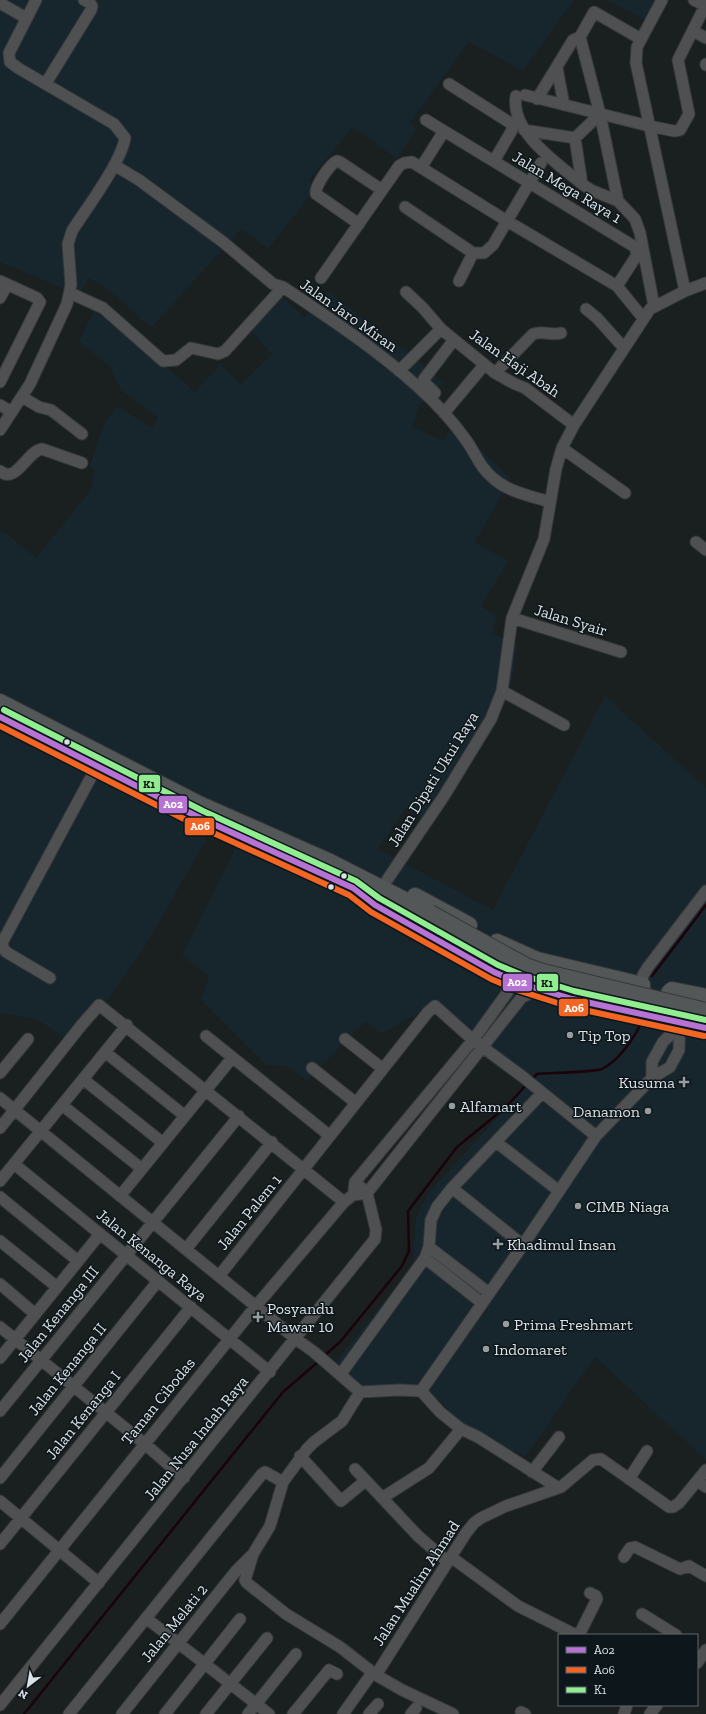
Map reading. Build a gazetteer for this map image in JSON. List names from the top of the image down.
{
  "streets": {
    "street": [
      "Jalan Mega Raya 1",
      "Jalan Jaro Miran",
      "Jalan Haji Abah",
      "Jalan Syair",
      "Jalan Dipati Ukui Raya",
      "Jalan Palem 1",
      "Jalan Kenanga Raya",
      "Jalan Kenanga III",
      "Jalan Kenanga II",
      "Taman Cibodas",
      "Jalan Kenanga I",
      "Jalan Nusa Indah Raya",
      "Jalan Mualim Ahmad",
      "Jalan Melati 2"
    ]
  },
  "crossings": [
    ["Jalan Jaro Miran", "Jalan Dipati Ukui Raya"],
    ["Jalan Haji Abah", "Jalan Dipati Ukui Raya"],
    ["Jalan Syair", "Jalan Dipati Ukui Raya"],
    ["Jalan Kenanga Raya", "Jalan Kenanga III"],
    ["Jalan Kenanga Raya", "Jalan Kenanga II"],
    ["Jalan Kenanga Raya", "Taman Cibodas"],
    ["Jalan Kenanga Raya", "Jalan Kenanga I"],
    ["Jalan Kenanga Raya", "Jalan Nusa Indah Raya"]
  ],
  "places": {
    "other": [
      "Tip Top",
      "Alfamart",
      "Danamon",
      "CIMB Niaga",
      "Prima Freshmart",
      "Indomaret"
    ],
    "health": ["Kusuma", "Khadimul Insan", "Posyandu Mawar 10"]
  },
  "lines": ["transit line K1", "transit line A02", "transit line A06"],
  "legend": ["A02", "A06", "K1"],
  "north": "bottom left"
}
